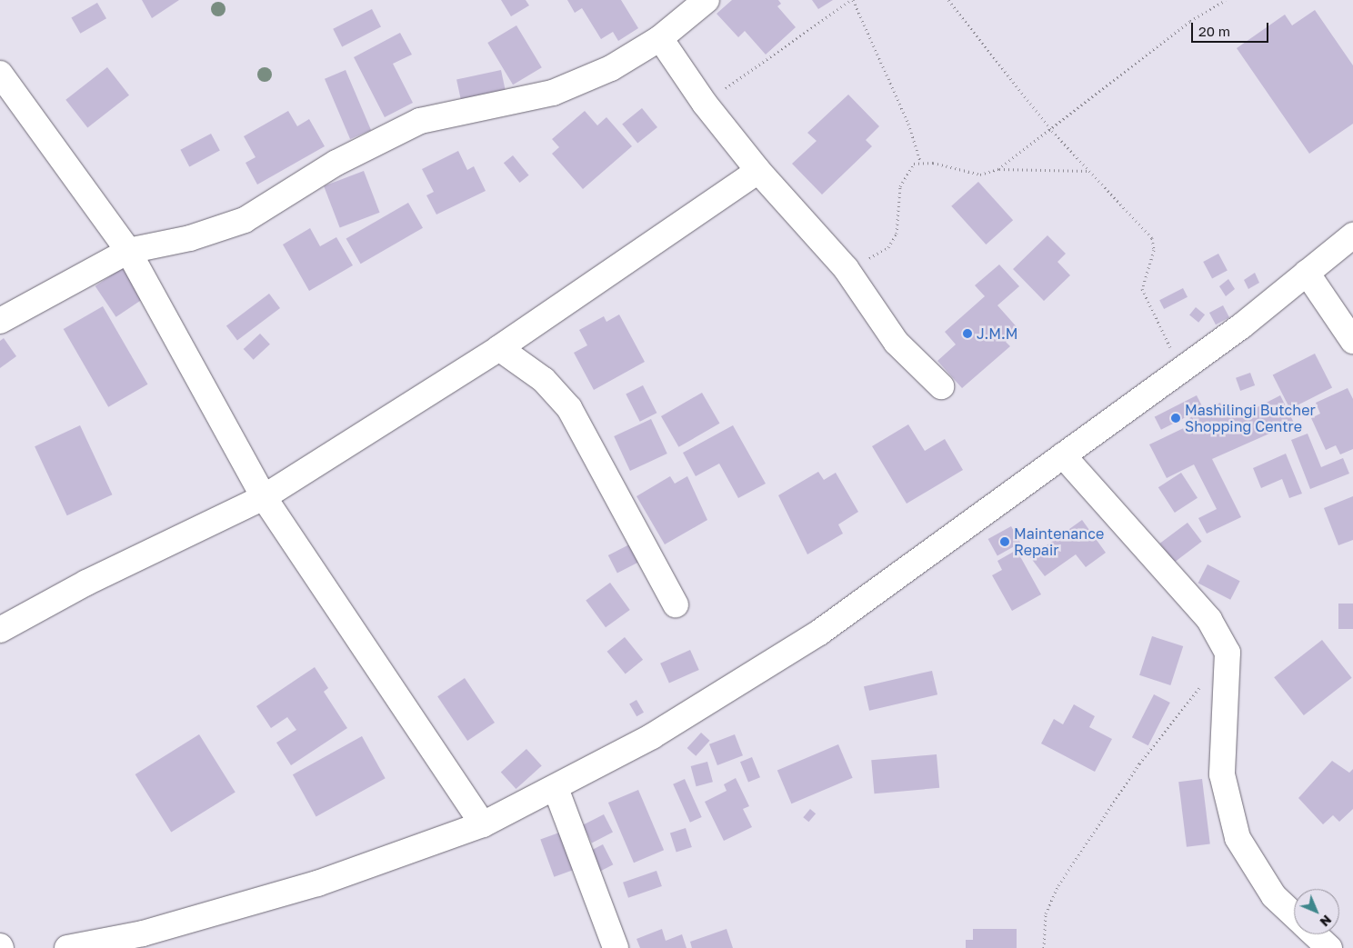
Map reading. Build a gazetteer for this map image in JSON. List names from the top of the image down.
{
  "places": ["J.M.M", "Mashilingi Butcher Shopping Centre", "Maintenance Repair"],
  "scale_bar": "20 m",
  "north": "bottom right"
}
